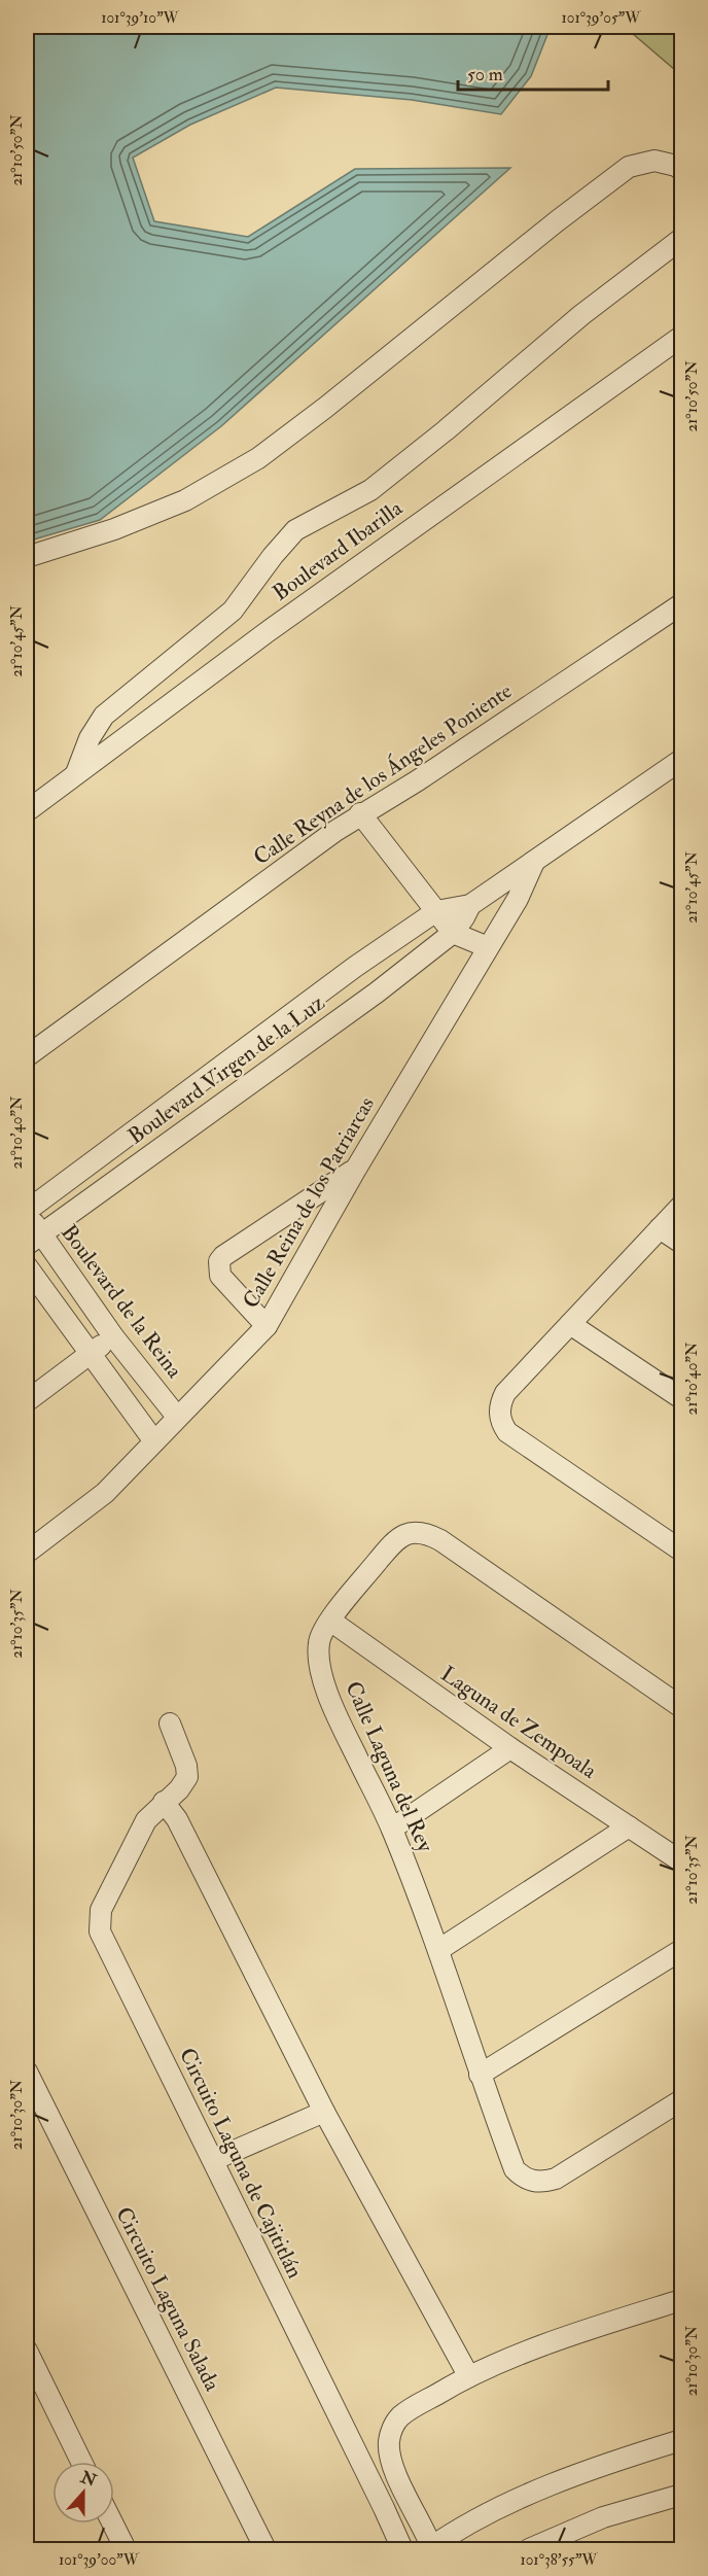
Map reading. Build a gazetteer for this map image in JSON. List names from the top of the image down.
{
  "streets": {
    "street": [
      "Boulevard Ibarilla",
      "Calle Reyna de los Ángeles Poniente",
      "Boulevard Virgen de la Luz",
      "Calle Reina de los Patriarcas",
      "Boulevard de la Reina",
      "Laguna de Zempoala",
      "Calle Laguna del Rey",
      "Circuito Laguna de Cajititlán",
      "Circuito Laguna Salada"
    ]
  },
  "crossings": [
    ["Boulevard Virgen de la Luz", "Boulevard de la Reina"],
    ["Calle Reina de los Patriarcas", "Boulevard de la Reina"],
    ["Laguna de Zempoala", "Calle Laguna del Rey"]
  ],
  "scale_bar": "50 m",
  "north": "top",
  "coordinates": [
    "101°39'10\"W",
    "101°39'05\"W",
    "21°10'50\"N",
    "21°10'45\"N",
    "21°10'40\"N",
    "21°10'35\"N",
    "21°10'30\"N",
    "101°39'00\"W",
    "101°38'55\"W"
  ]
}
